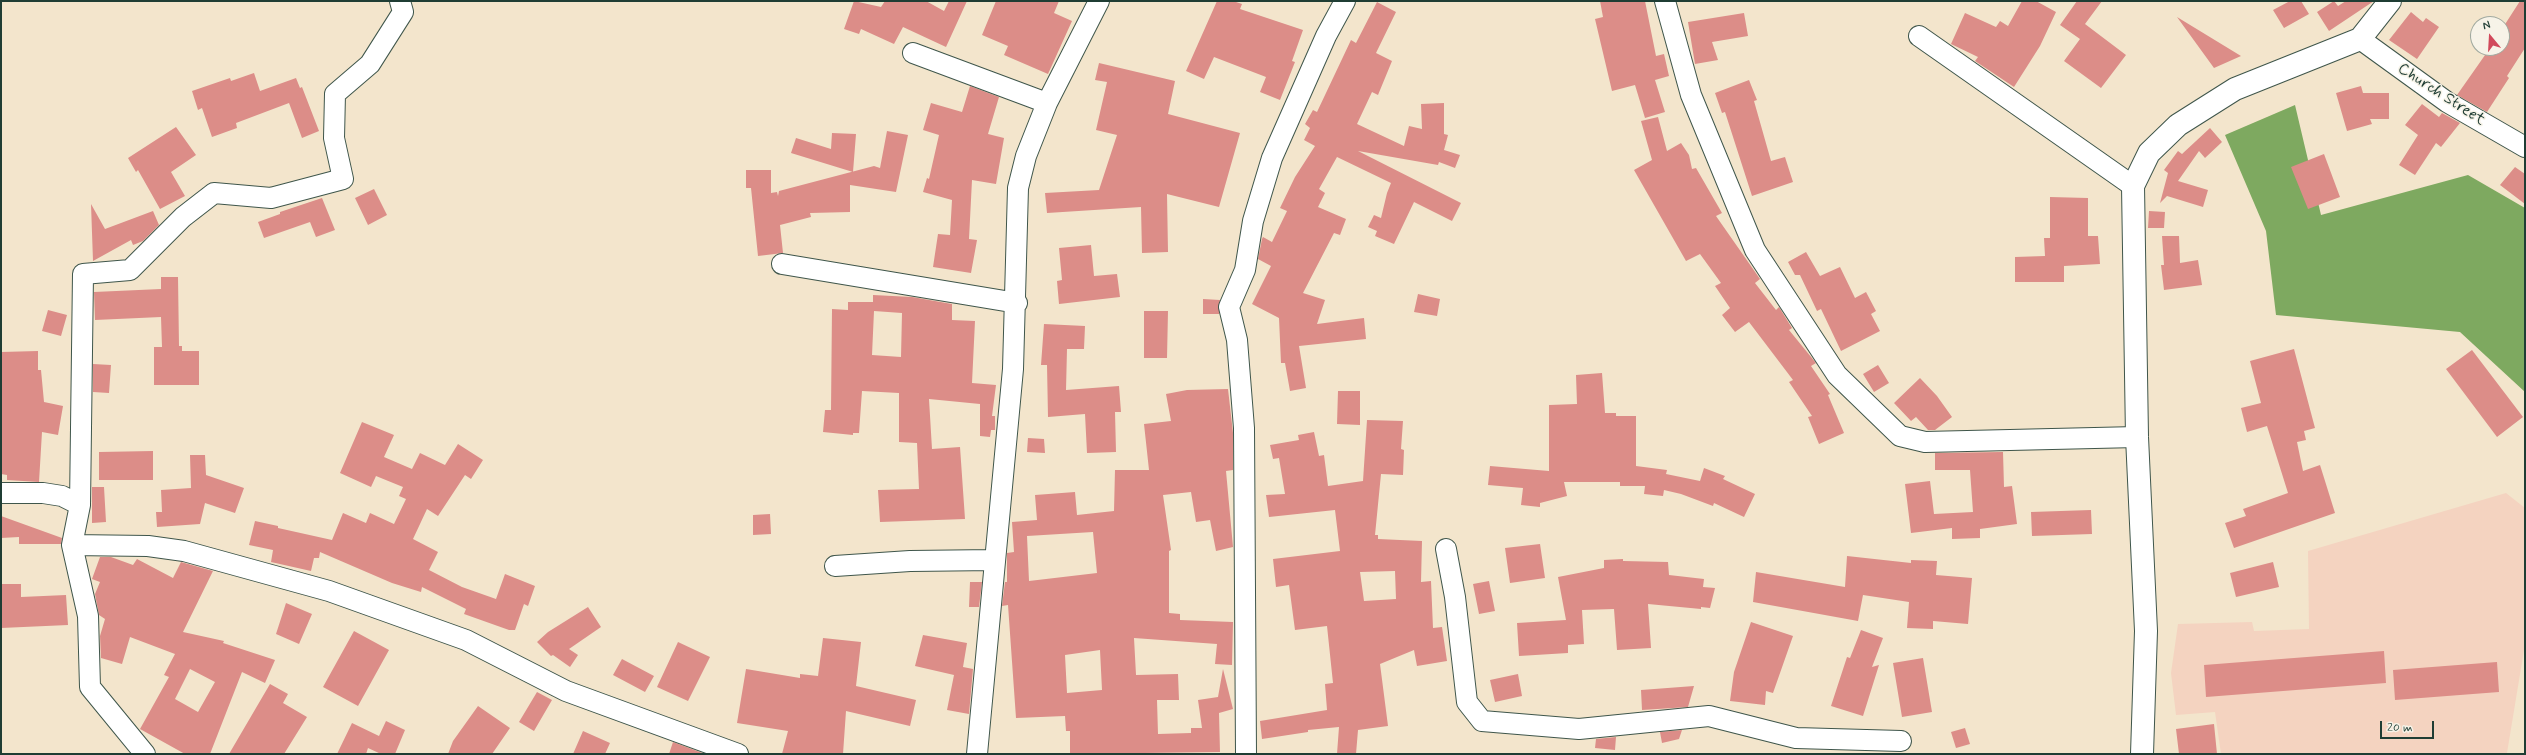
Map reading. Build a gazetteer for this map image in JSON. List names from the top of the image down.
{
  "streets": {
    "street": ["Church Street"]
  },
  "scale_bar": "20 m",
  "north": "top"
}
